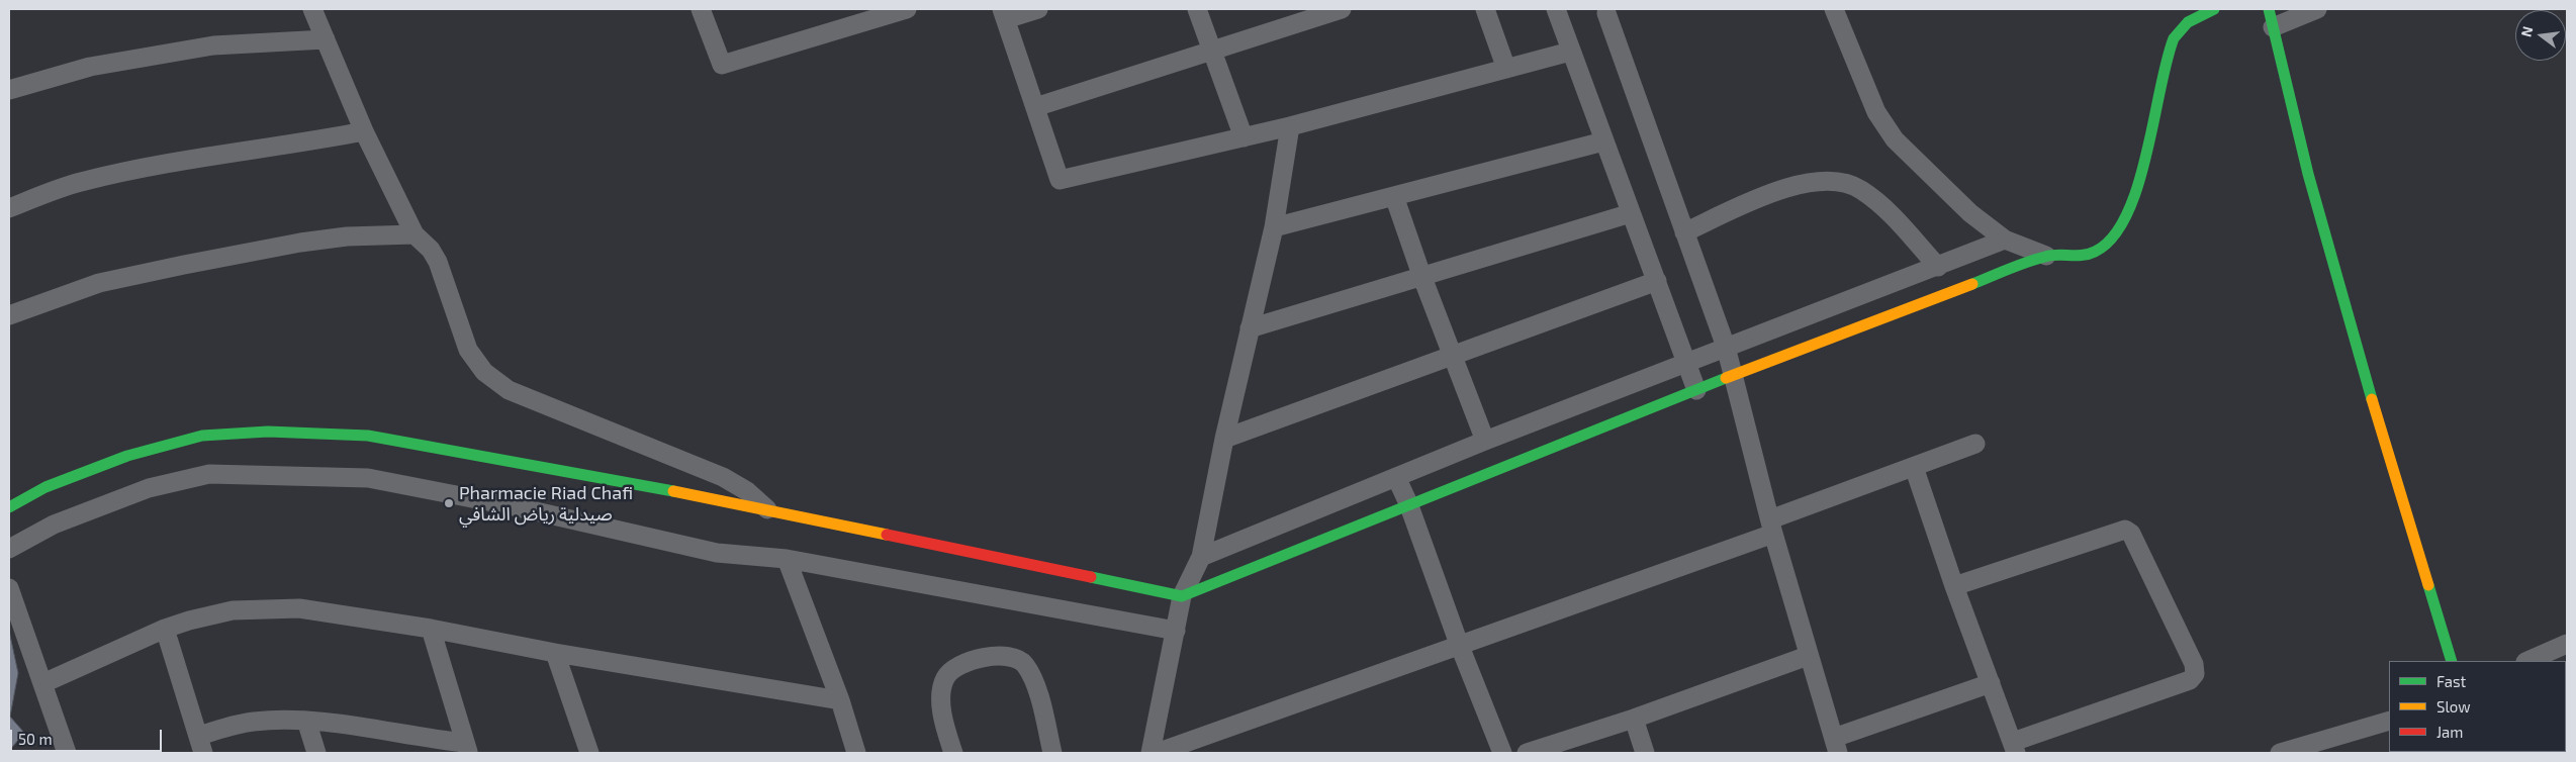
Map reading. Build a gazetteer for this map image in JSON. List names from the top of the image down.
{
  "places": ["Pharmacie Riad Chafi صيدلية رياض الشافي"],
  "legend": ["Fast", "Slow", "Jam"],
  "scale_bar": "50 m",
  "north": "left"
}
